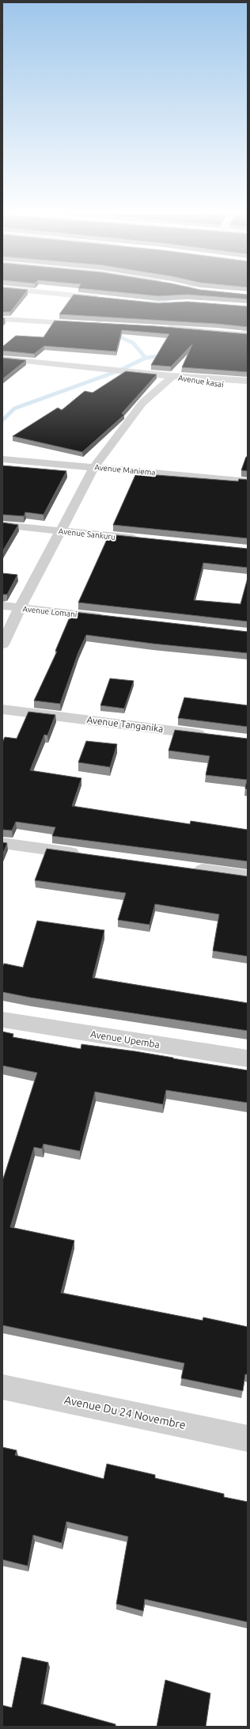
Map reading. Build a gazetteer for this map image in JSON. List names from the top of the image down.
{
  "streets": {
    "street": [
      "Avenue kasai",
      "Avenue Maniema",
      "Avenue Sankuru",
      "Avenue Lomani",
      "Avenue Tanganika",
      "Avenue Upemba",
      "Avenue Du 24 Novembre"
    ]
  }
}
